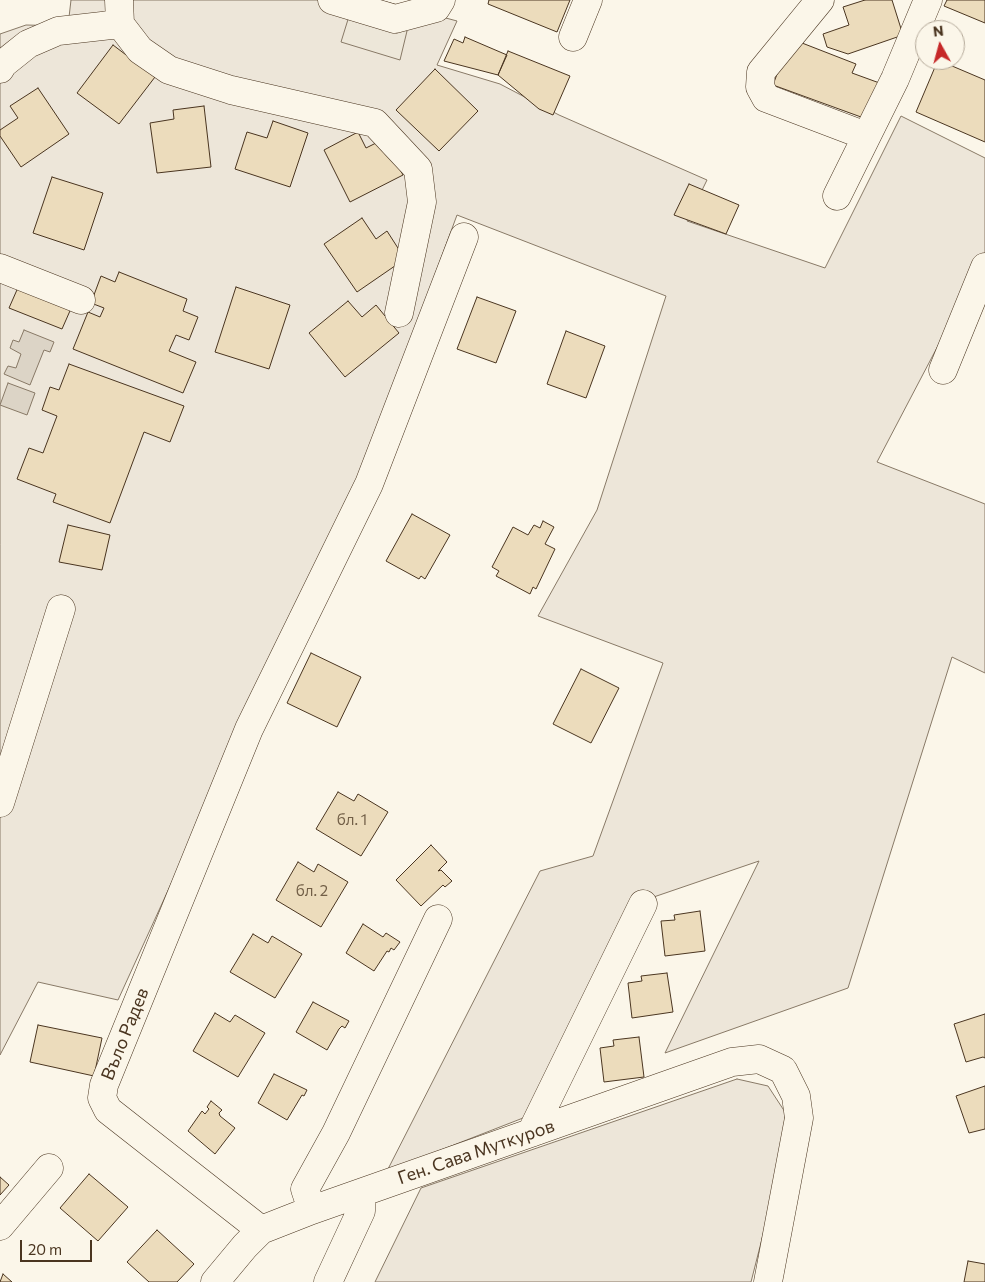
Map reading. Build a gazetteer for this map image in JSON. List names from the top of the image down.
{
  "streets": {
    "street": ["Въло Радев", "Ген. Сава Муткуров"]
  },
  "crossings": [
    ["Въло Радев", "Ген. Сава Муткуров"]
  ],
  "house_numbers": ["бл. 1", "бл. 2"],
  "scale_bar": "20 m",
  "north": "top"
}
